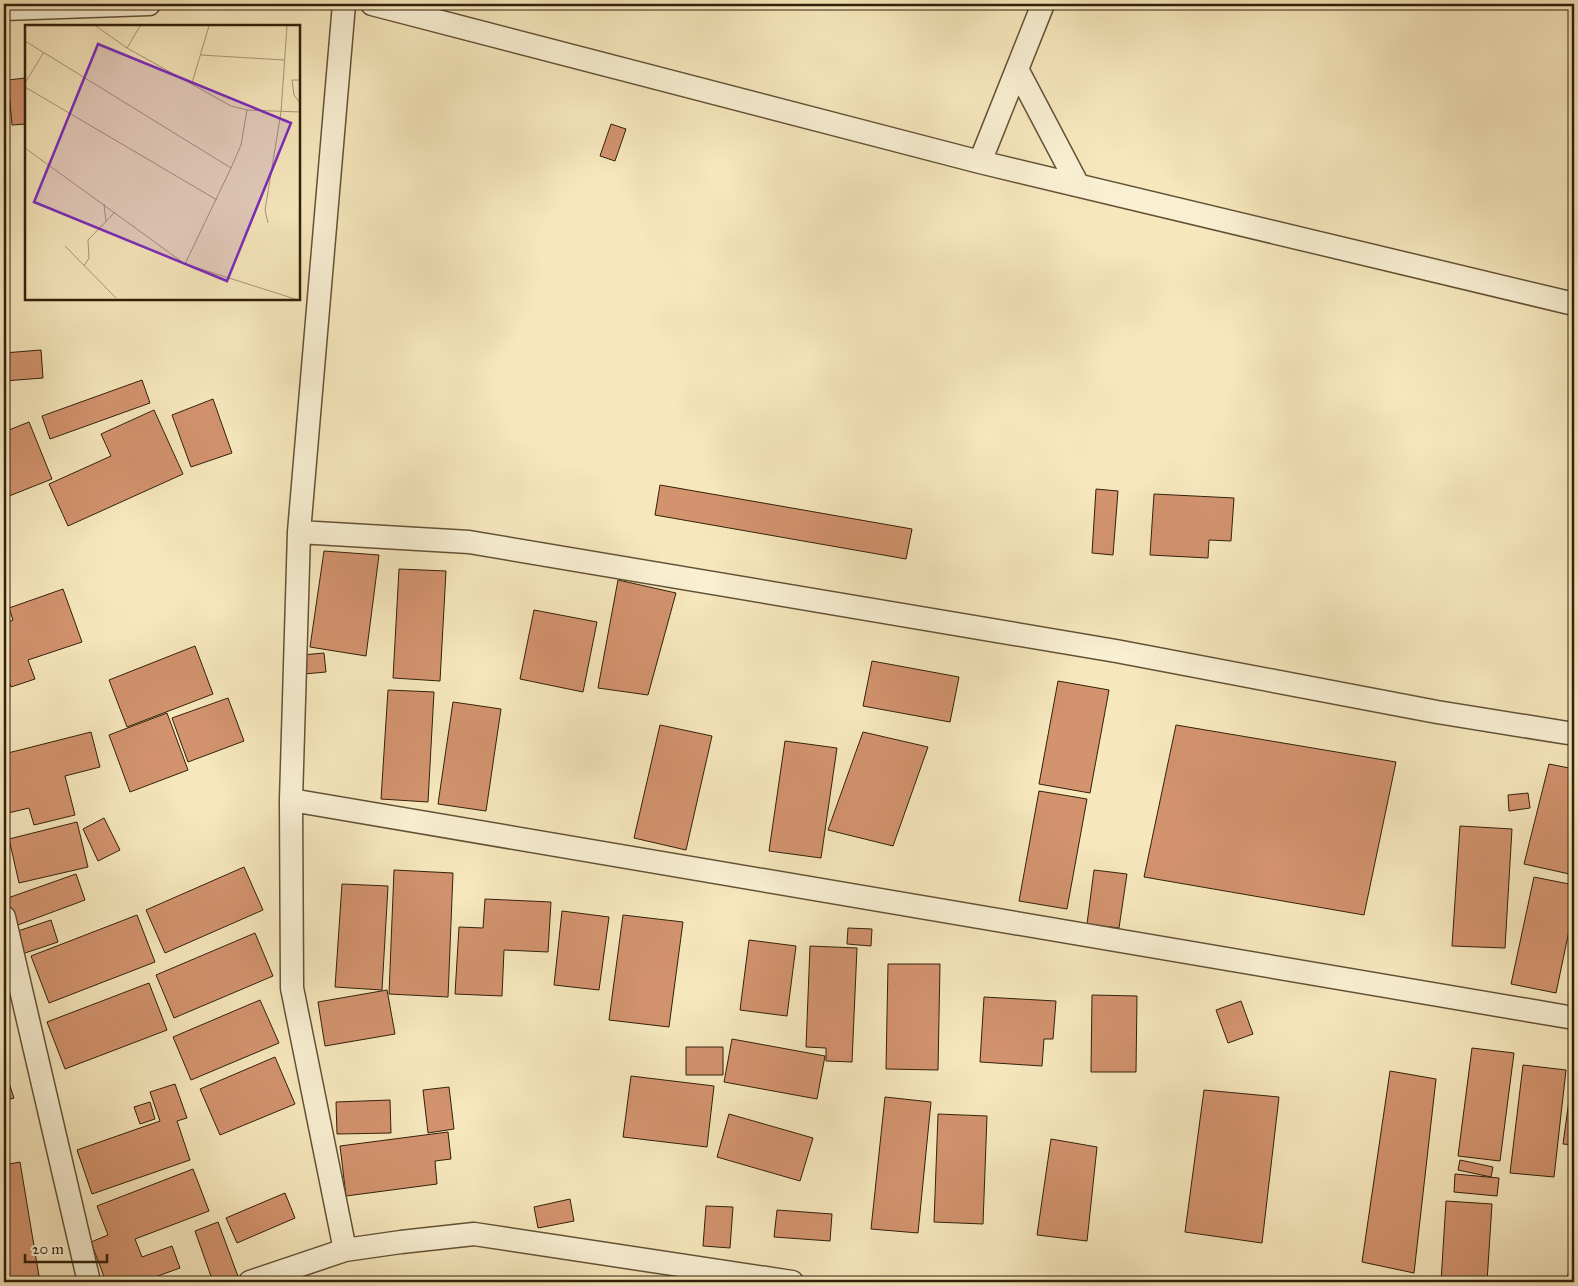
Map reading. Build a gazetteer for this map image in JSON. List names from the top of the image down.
{
  "scale_bar": "20 m"
}
